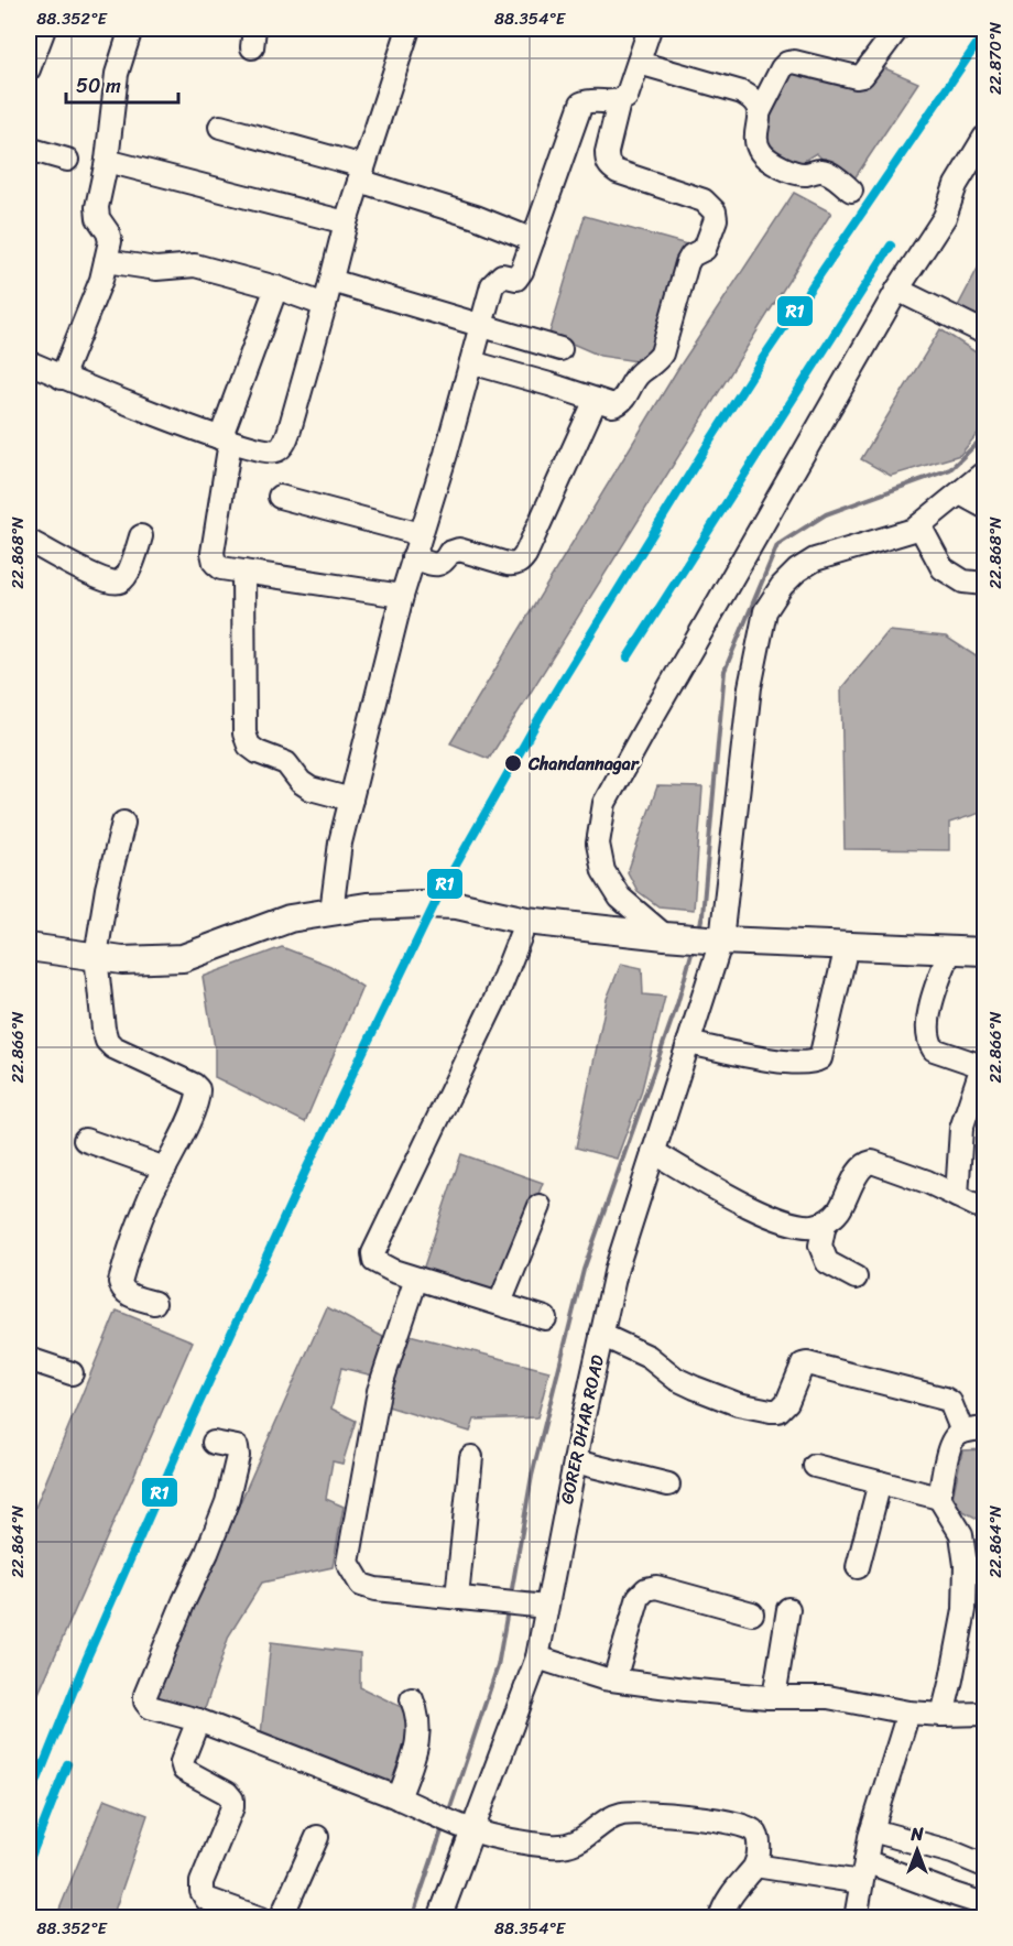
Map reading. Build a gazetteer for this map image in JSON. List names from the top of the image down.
{
  "streets": {
    "street": ["GORER DHAR ROAD"]
  },
  "places": ["Chandannagar"],
  "lines": ["transit line R1"],
  "scale_bar": "50 m",
  "north": "top",
  "coordinates": [
    "88.352°E",
    "88.354°E",
    "22.870°N",
    "22.868°N",
    "22.866°N",
    "22.864°N"
  ]
}
